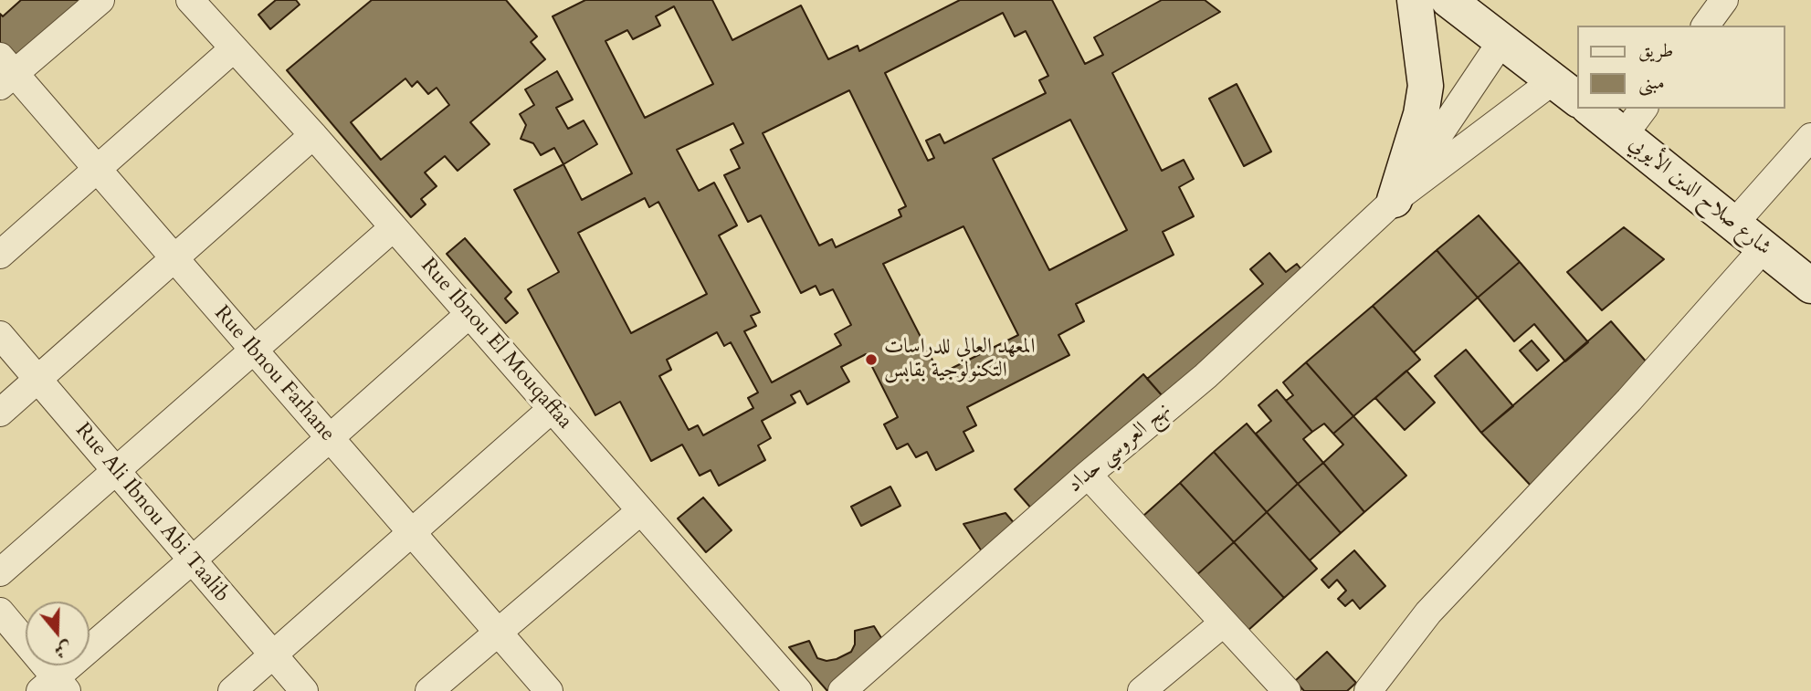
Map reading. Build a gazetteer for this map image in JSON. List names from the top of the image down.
{
  "streets": {
    "main road": ["شارع صلاح الدين الأيوبي"],
    "street": [
      "Rue Ibnou El Mouqaffaa",
      "Rue Ibnou Farhane",
      "نهج العروسي حداد",
      "Rue Ali Ibnou Abi Taalib"
    ]
  },
  "places": ["المعهد العالي للدراسات التكنولوجية بقابس"],
  "legend": ["طريق", "مبنى"],
  "north": "bottom"
}
